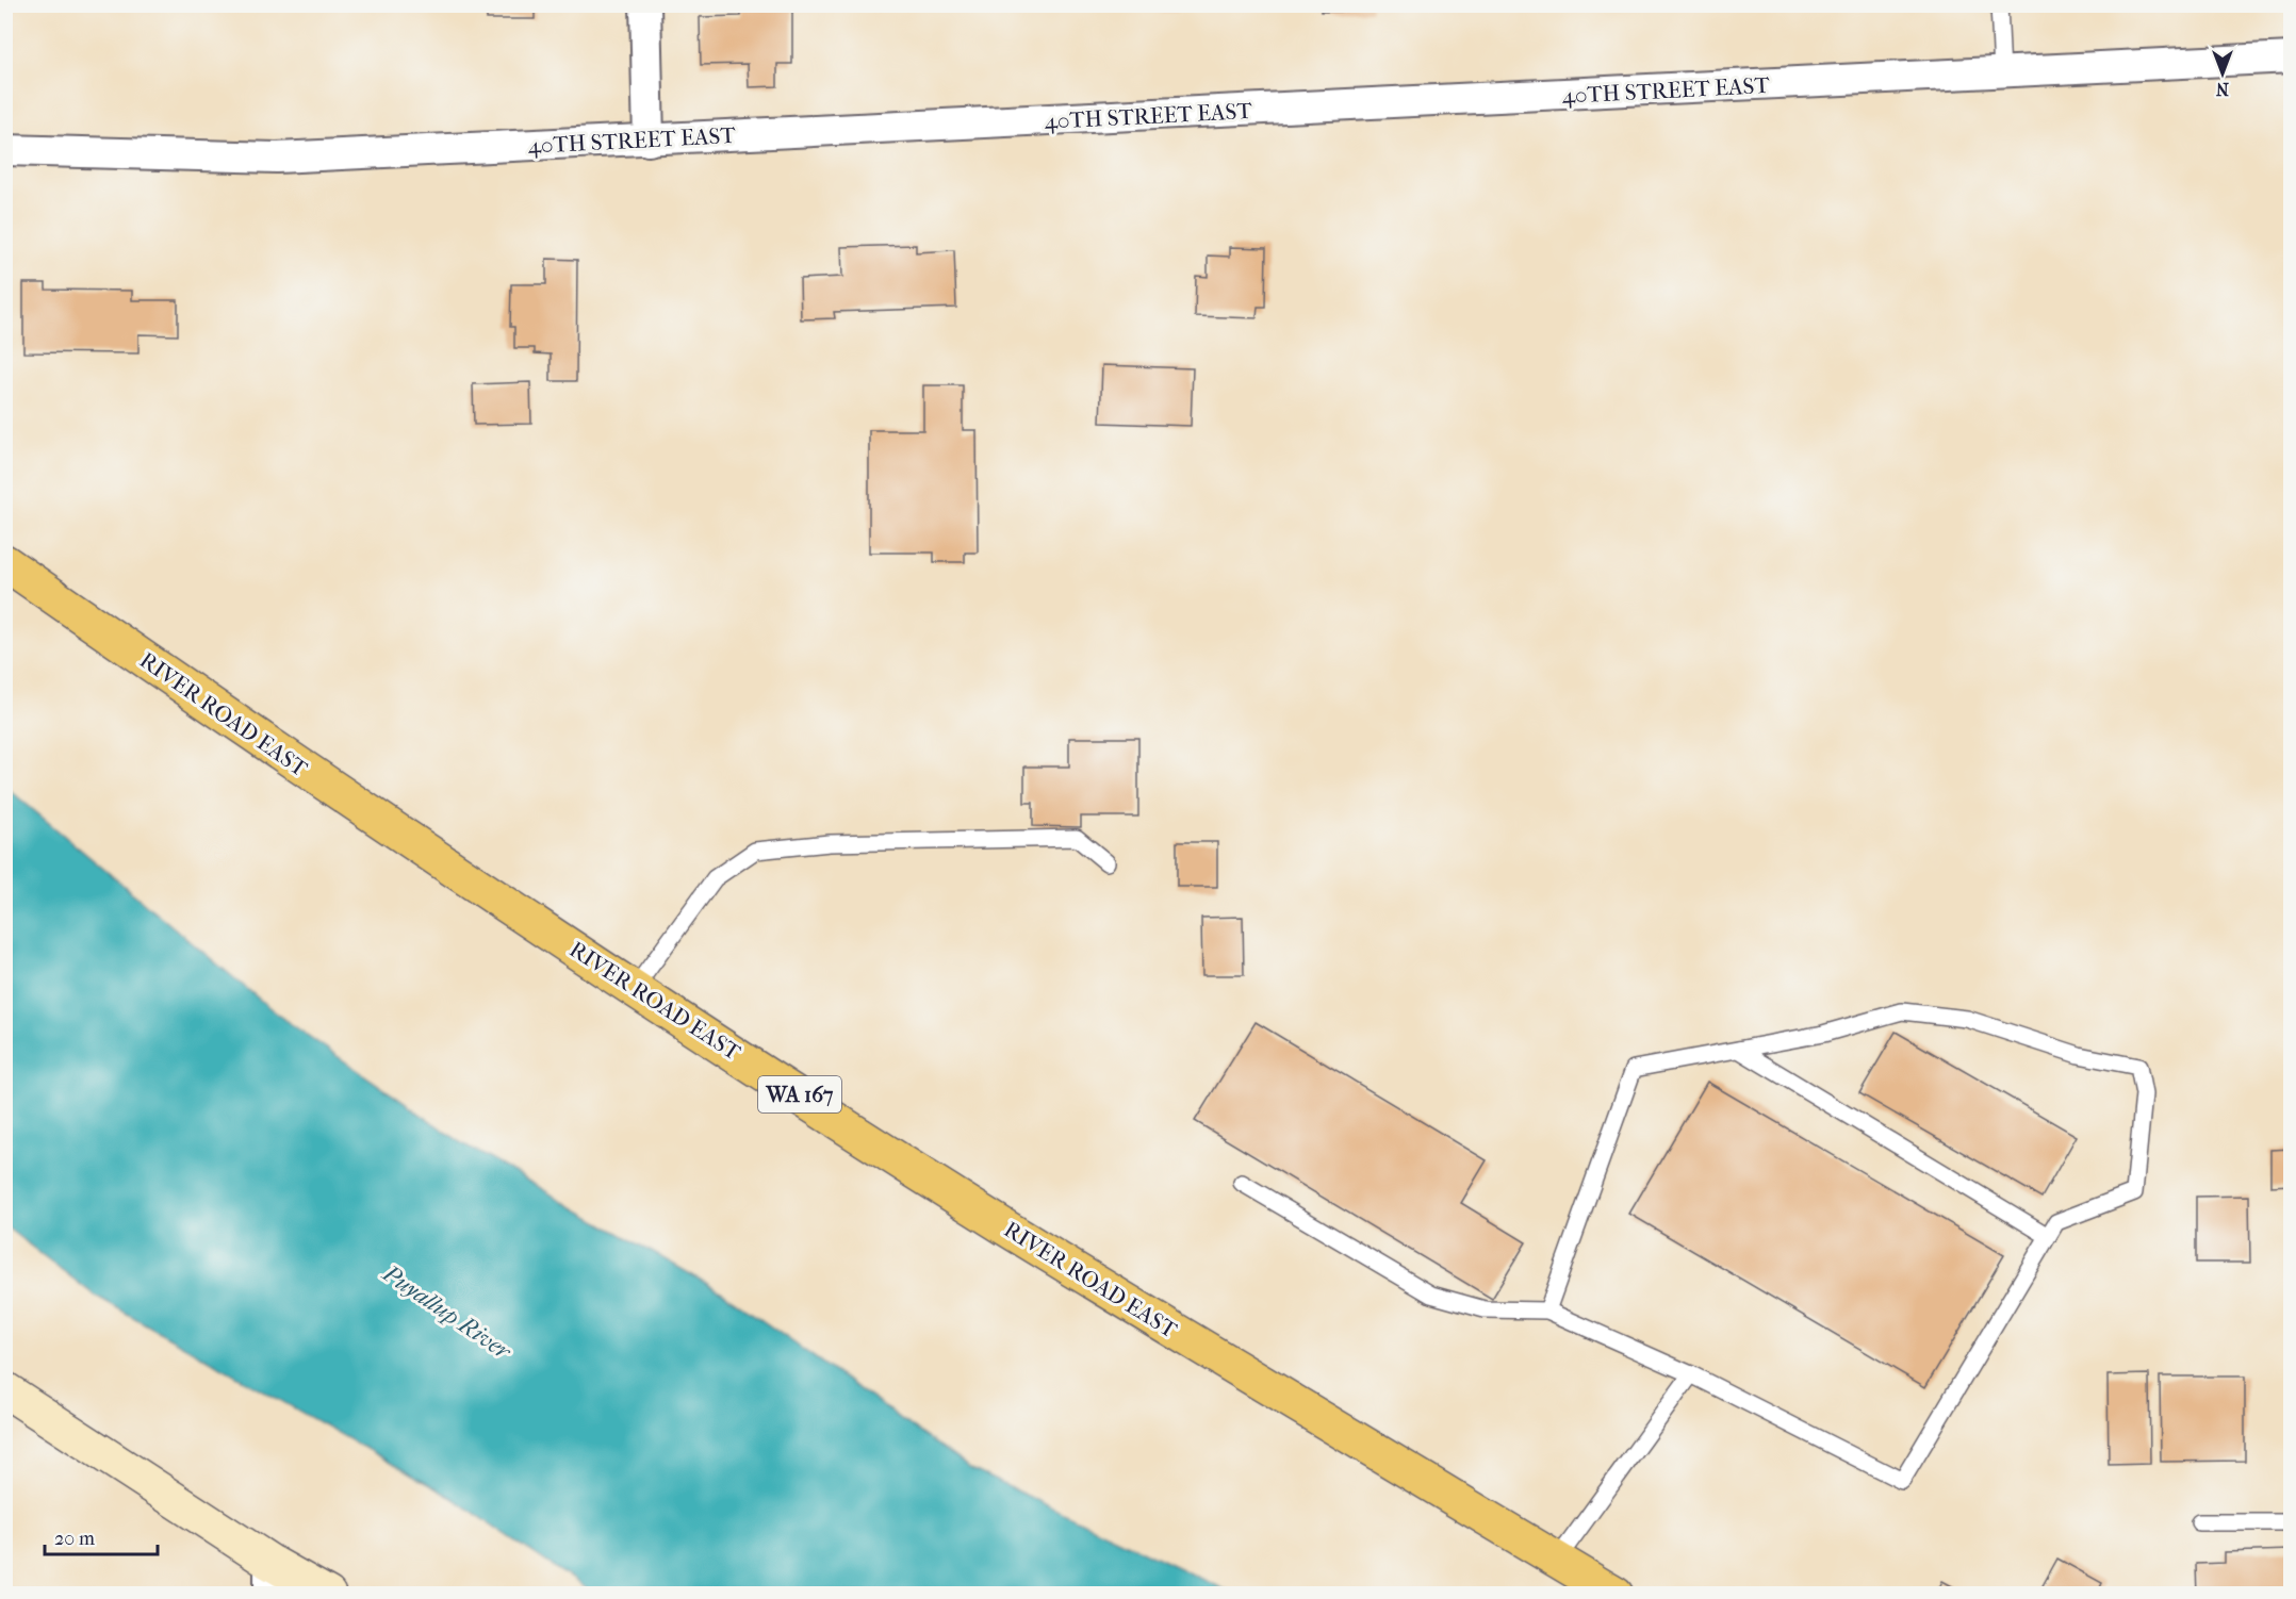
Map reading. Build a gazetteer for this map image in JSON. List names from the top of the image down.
{
  "streets": {
    "main road": ["RIVER ROAD EAST", "WA 167"],
    "street": ["40TH STREET EAST"]
  },
  "water": ["Puyallup River"],
  "scale_bar": "20 m",
  "north": "bottom"
}
